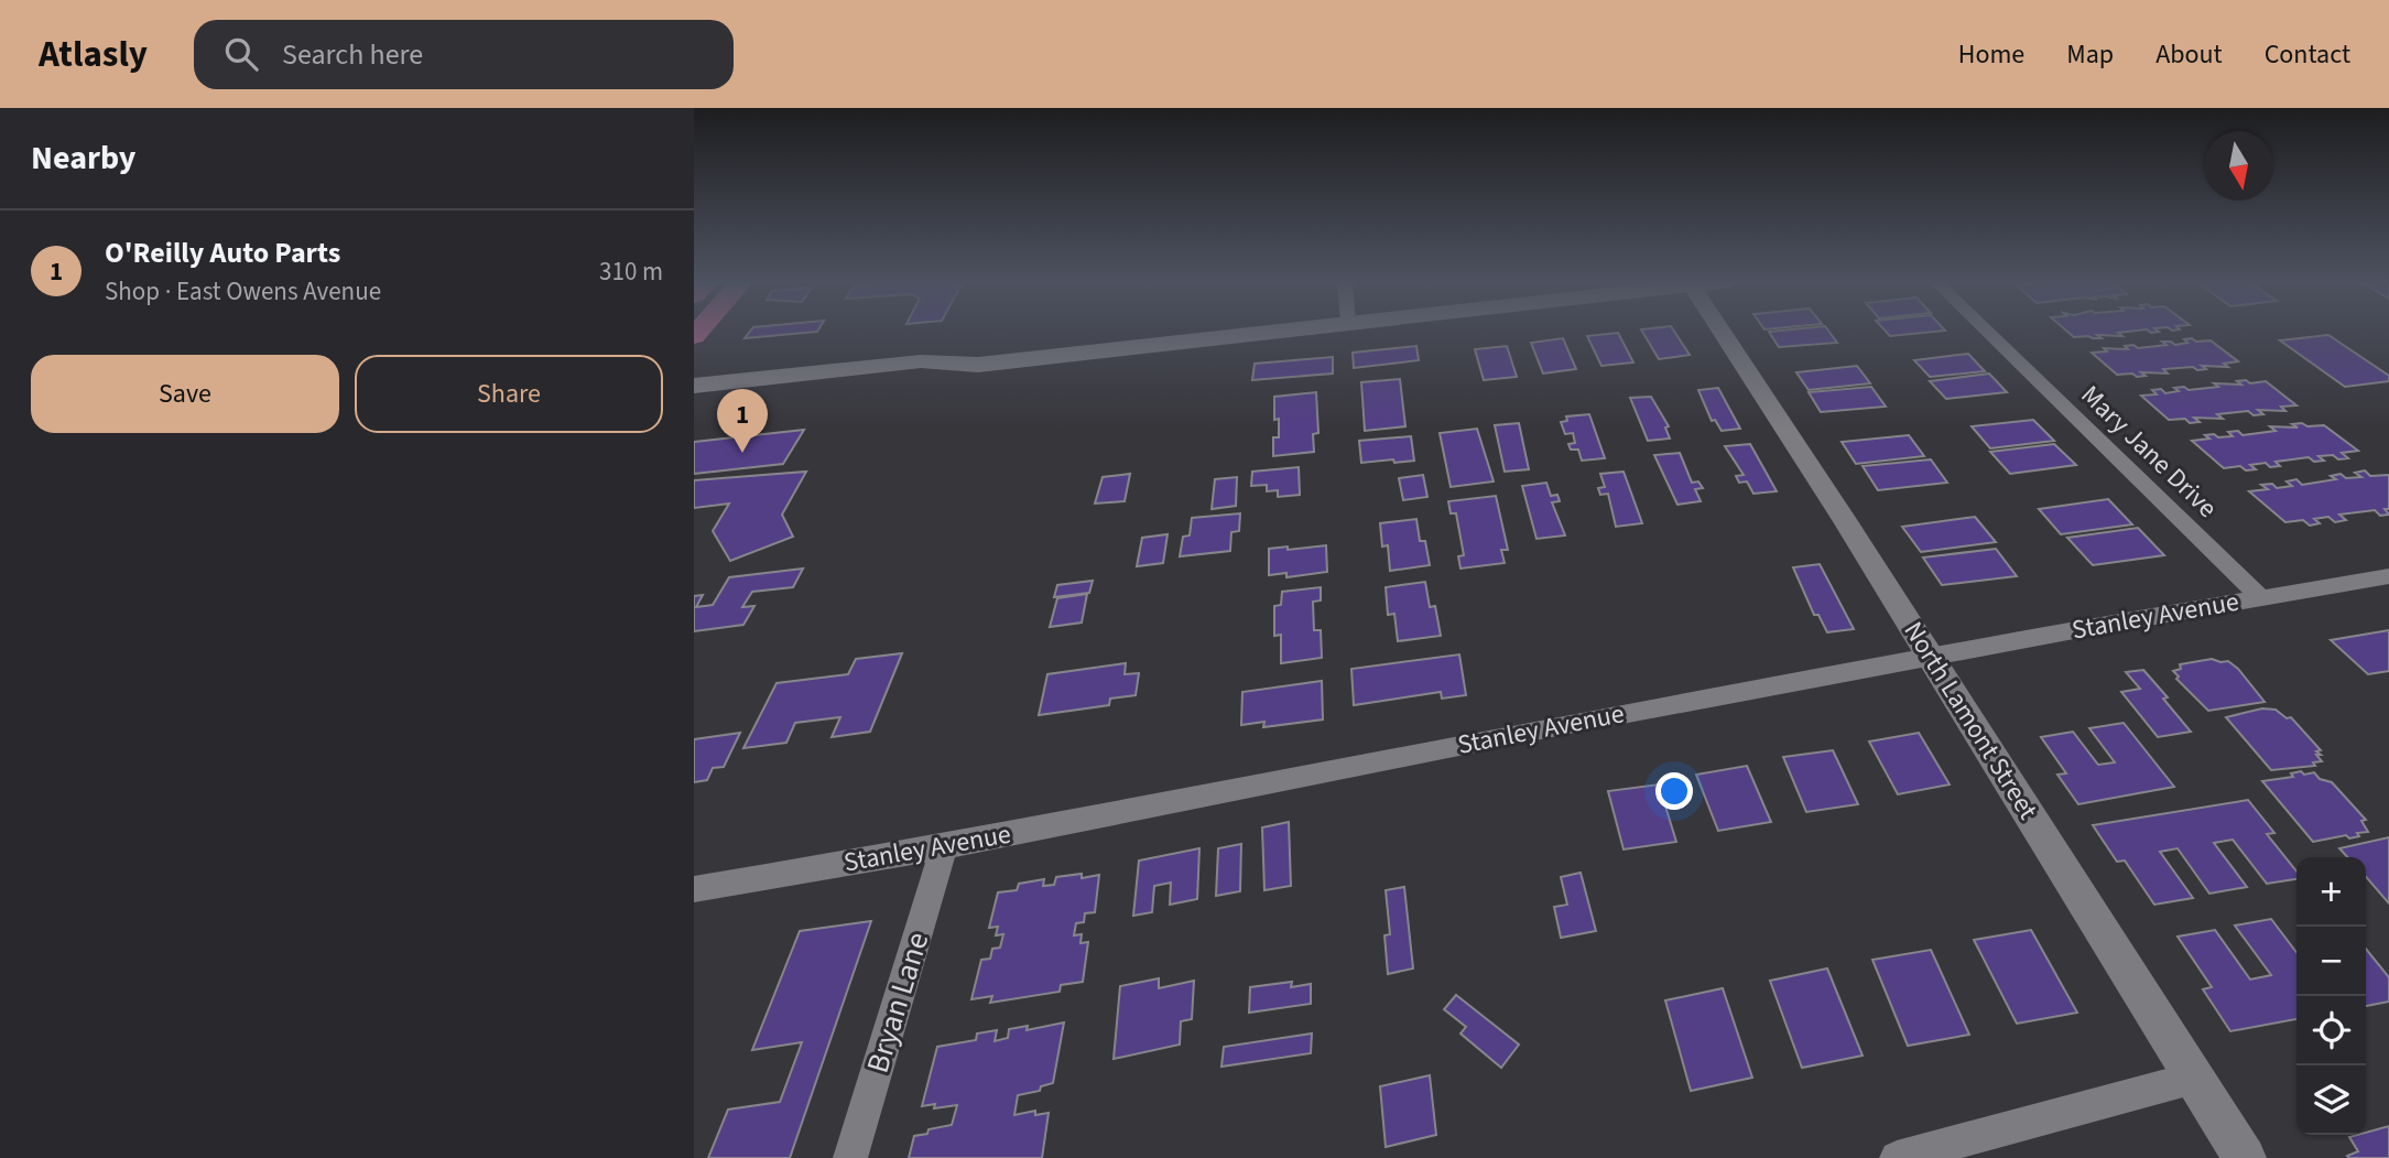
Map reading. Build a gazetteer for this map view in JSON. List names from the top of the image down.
{
  "streets": {
    "street": [
      "Mary Jane Drive",
      "Stanley Avenue",
      "North Lamont Street",
      "Bryan Lane"
    ]
  },
  "crossings": [
    ["Mary Jane Drive", "Stanley Avenue"],
    ["Stanley Avenue", "North Lamont Street"],
    ["Stanley Avenue", "Bryan Lane"]
  ],
  "north": "bottom",
  "page": {
    "header": "Atlasly",
    "search": "Search here",
    "nav": [
      "Home",
      "Map",
      "About",
      "Contact"
    ],
    "heading": "Nearby",
    "list": [
      {
        "mark": "1",
        "name": "O'Reilly Auto Parts",
        "note": "Shop · East Owens Avenue",
        "value": "310 m"
      }
    ],
    "buttons": ["Save", "Share"],
    "pins": "1",
    "map_buttons": ["+", "−"]
  }
}
